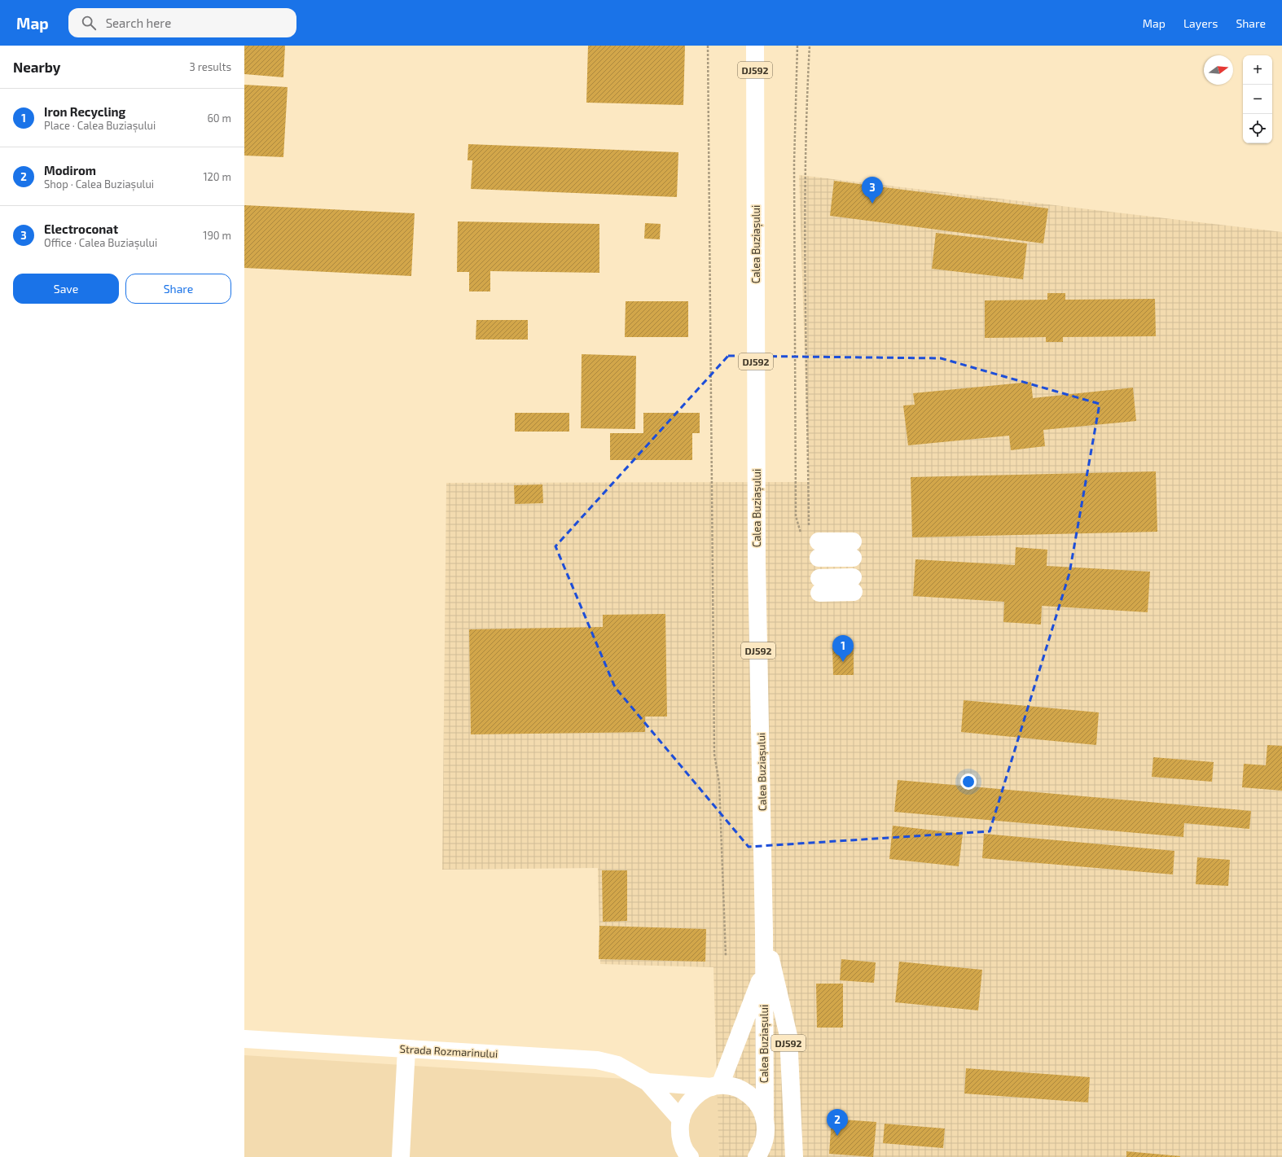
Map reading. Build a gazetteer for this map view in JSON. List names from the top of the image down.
{
  "streets": {
    "main road": ["DJ592", "Calea Buziașului", "Strada Rozmarinului"]
  },
  "crossings": [
    ["DJ592", "Calea Buziașului"],
    ["DJ592", "Strada Rozmarinului"],
    ["Calea Buziașului", "Strada Rozmarinului"]
  ],
  "north": "right",
  "page": {
    "header": "Map",
    "search": "Search here",
    "nav": ["Map", "Layers", "Share"],
    "heading": ["Nearby", "3 results"],
    "map_buttons": ["+", "−"],
    "list": [
      {
        "mark": "1",
        "name": "Iron Recycling",
        "note": "Place · Calea Buziașului",
        "value": "60 m"
      },
      {
        "mark": "2",
        "name": "Modirom",
        "note": "Shop · Calea Buziașului",
        "value": "120 m"
      },
      {
        "mark": "3",
        "name": "Electroconat",
        "note": "Office · Calea Buziașului",
        "value": "190 m"
      }
    ],
    "pins": ["3", "1", "2"],
    "buttons": ["Save", "Share"]
  }
}
